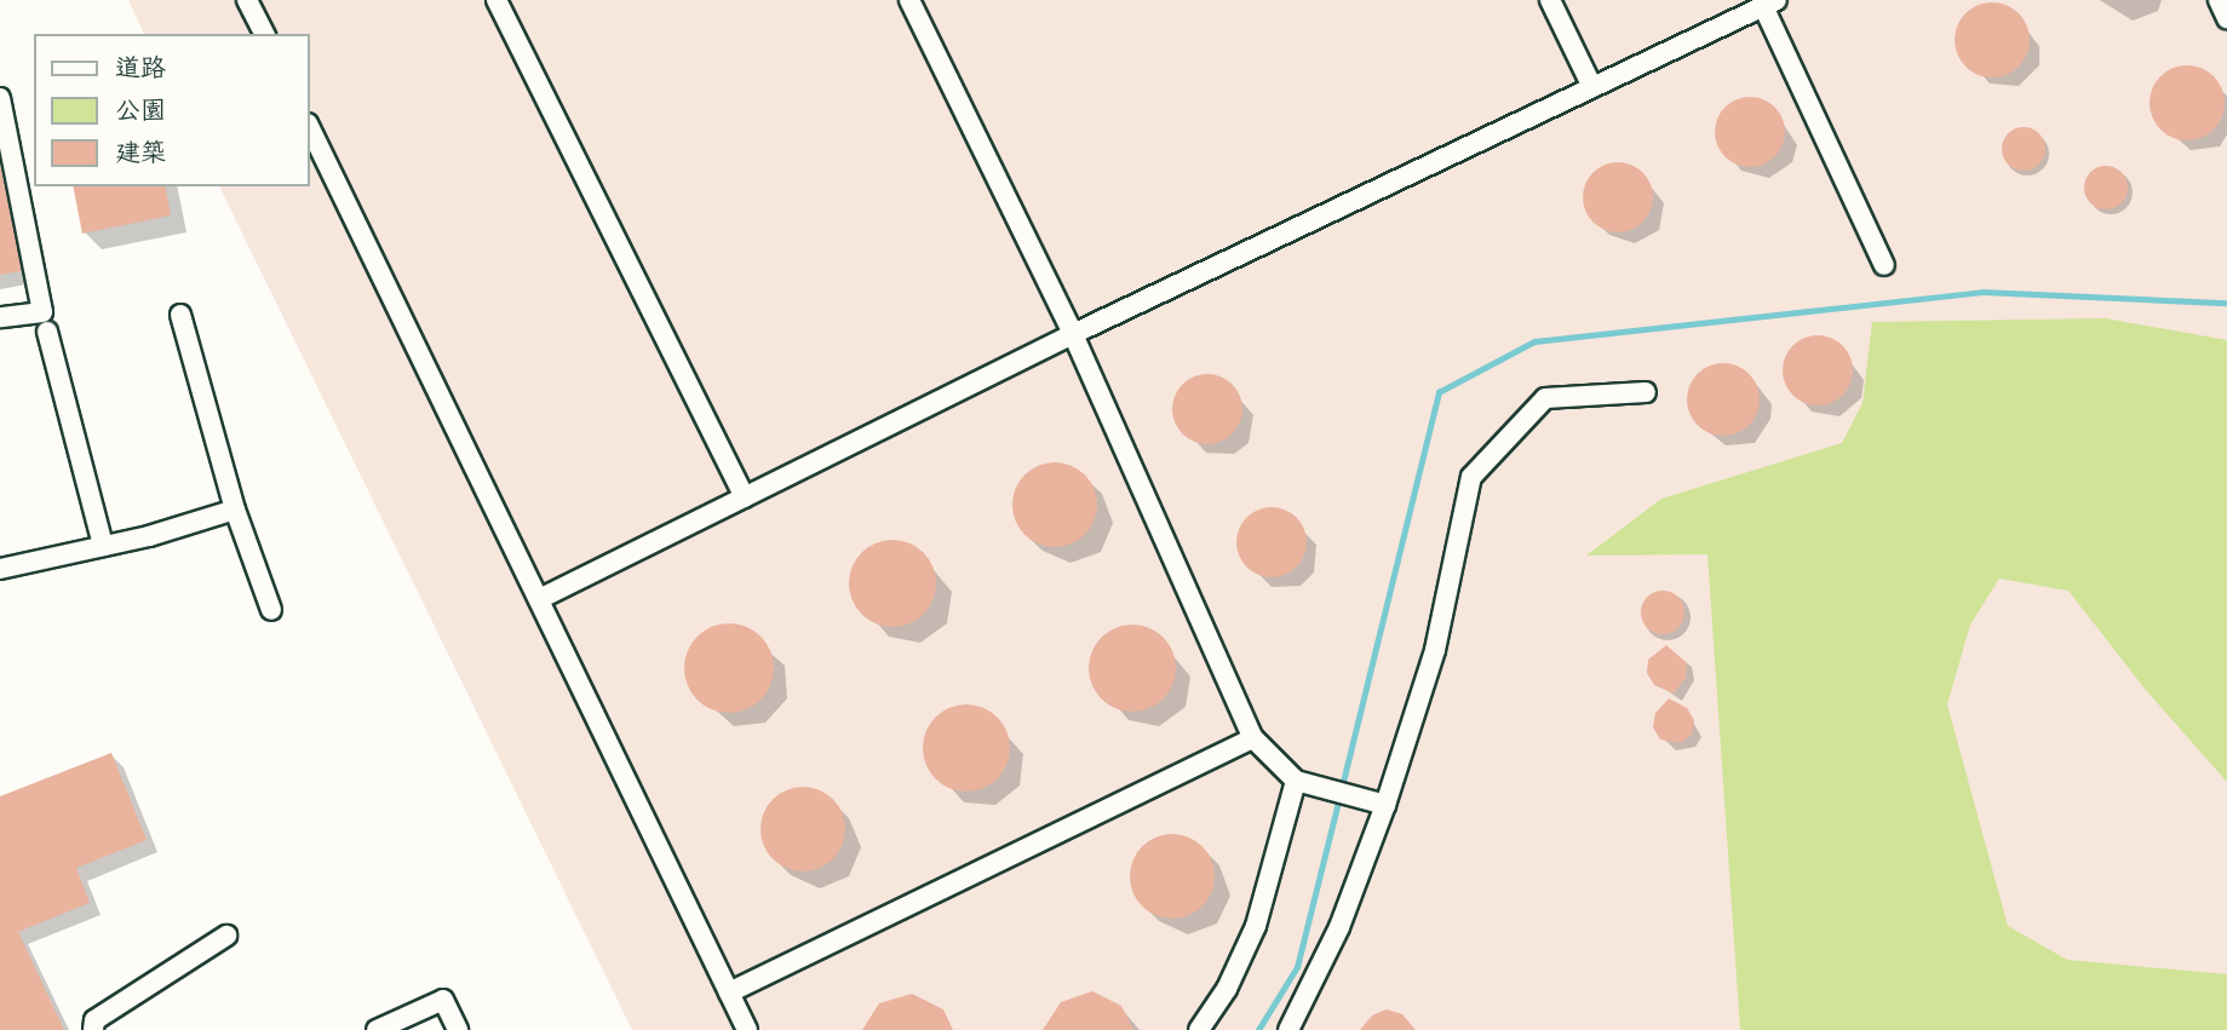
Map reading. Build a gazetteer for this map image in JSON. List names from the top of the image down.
{
  "legend": ["道路", "公園", "建築"]
}
